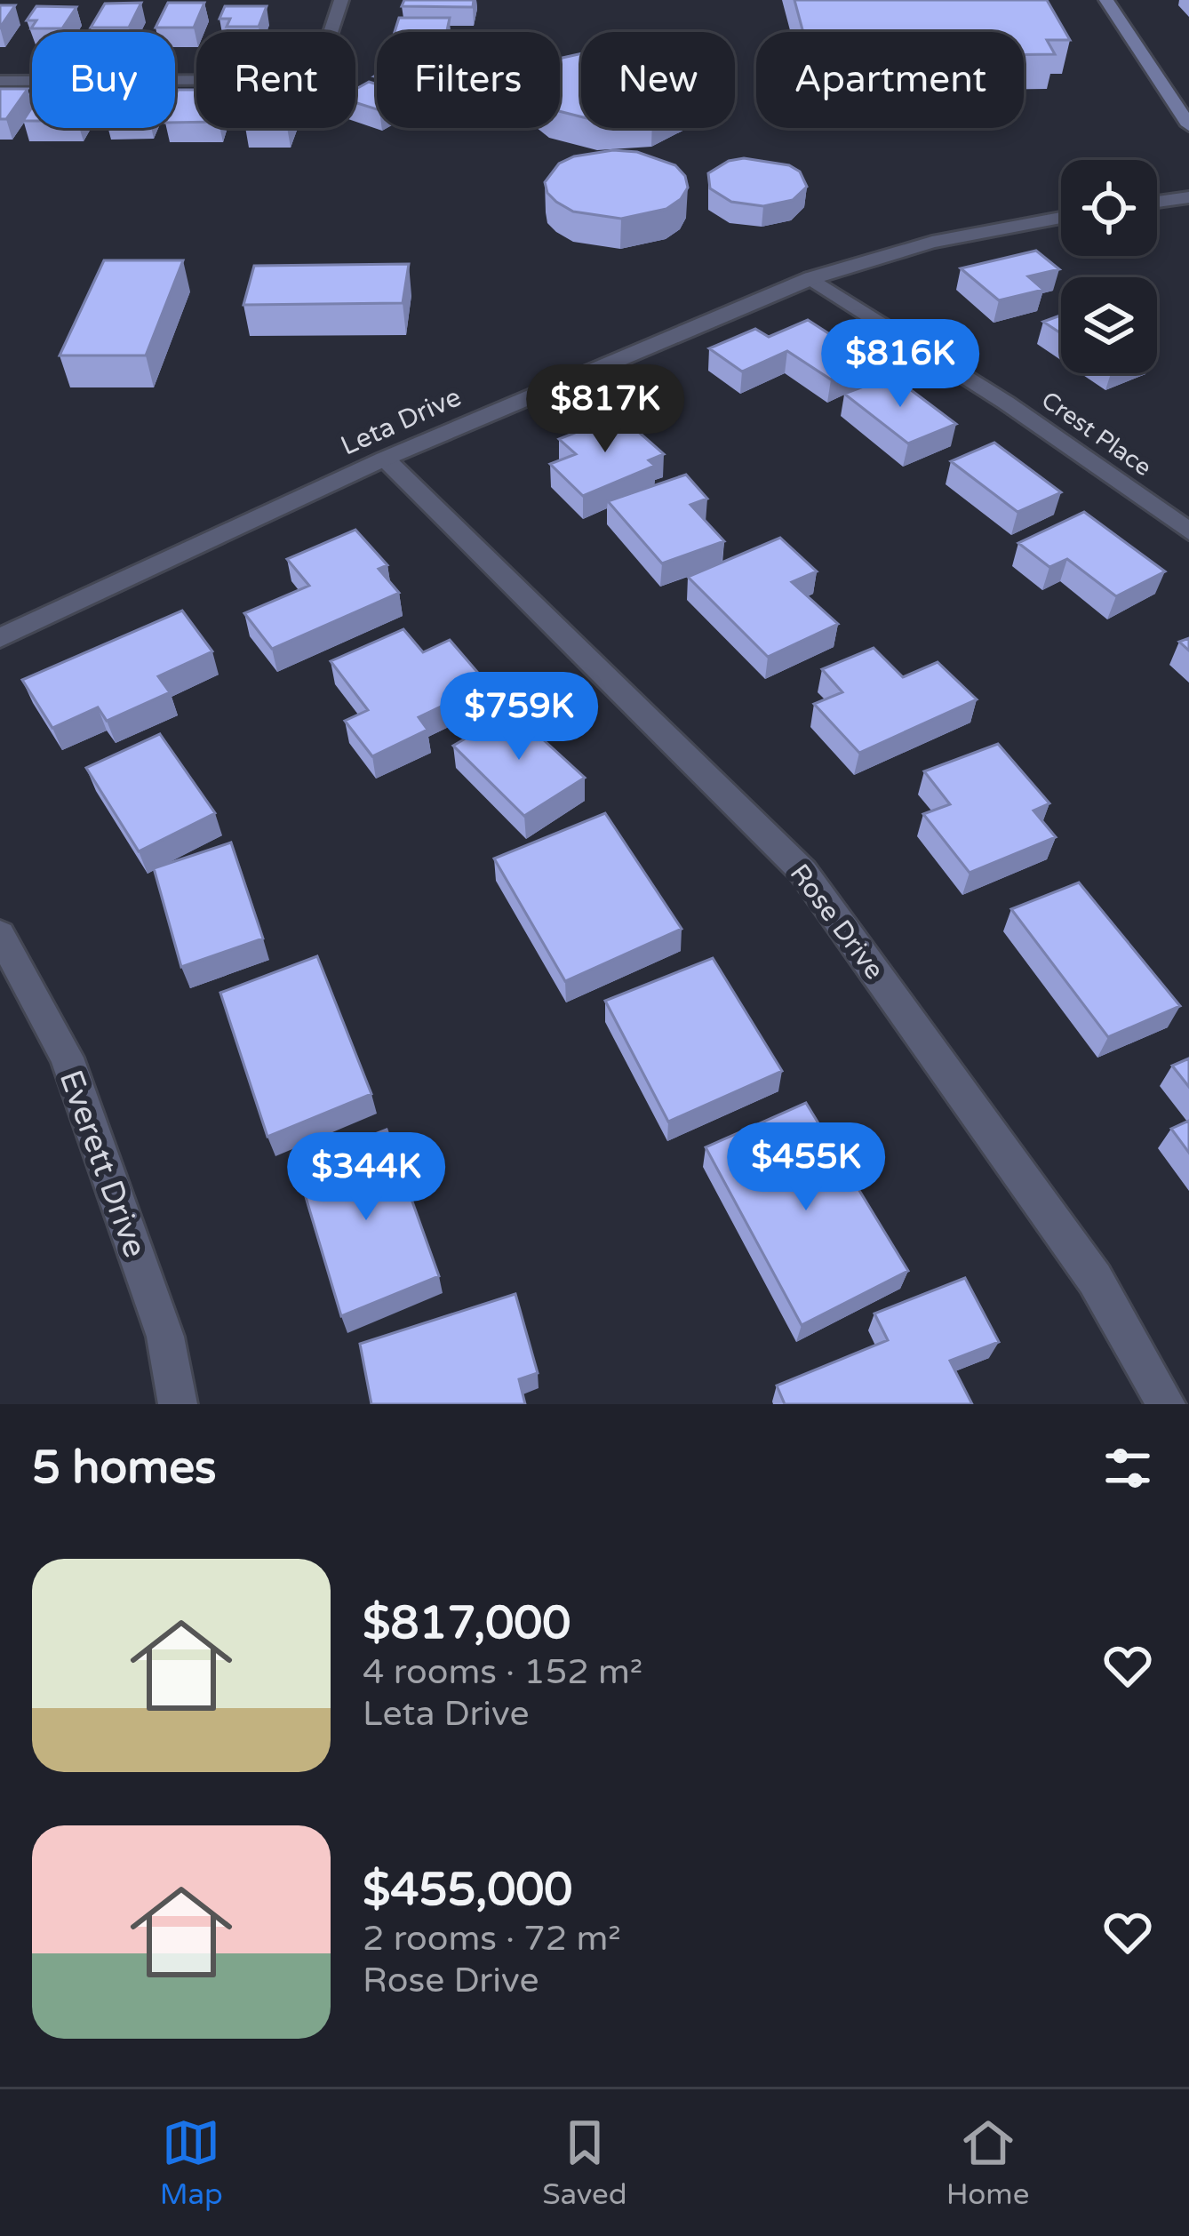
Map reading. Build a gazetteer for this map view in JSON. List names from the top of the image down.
{
  "streets": {
    "street": [
      "Leta Drive",
      "Crest Place",
      "Rose Drive",
      "Everett Drive"
    ]
  },
  "crossings": [
    ["Leta Drive", "Crest Place"],
    ["Leta Drive", "Rose Drive"]
  ],
  "page": {
    "chip": [
      "Buy",
      "Rent",
      "Filters",
      "New",
      "Apartment"
    ],
    "price": [
      "$816K",
      "$817K",
      "$759K",
      "$455K",
      "$344K"
    ],
    "heading": "5 homes",
    "list": [
      {
        "name": "$817,000",
        "note": "4 rooms · 152 m² · Leta Drive"
      },
      {
        "name": "$455,000",
        "note": "2 rooms · 72 m² · Rose Drive"
      }
    ],
    "tabs": ["Map", "Saved", "Home"]
  }
}
